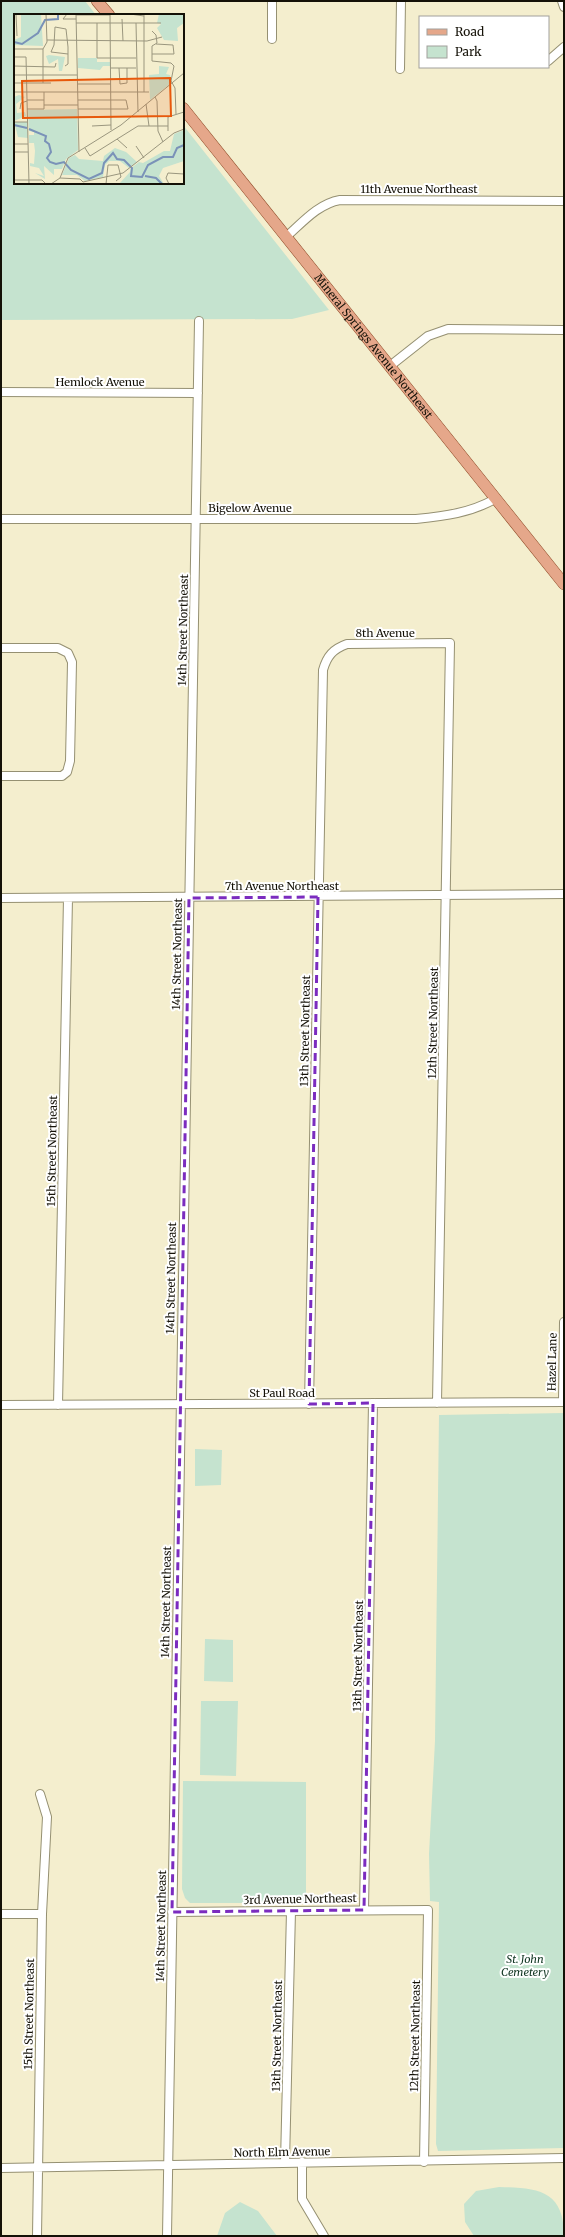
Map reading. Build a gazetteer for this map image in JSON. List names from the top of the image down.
{
  "streets": {
    "main road": ["Mineral Springs Avenue Northeast"],
    "street": [
      "11th Avenue Northeast",
      "Hemlock Avenue",
      "Bigelow Avenue",
      "14th Street Northeast",
      "8th Avenue",
      "7th Avenue Northeast",
      "12th Street Northeast",
      "13th Street Northeast",
      "15th Street Northeast",
      "Hazel Lane",
      "St Paul Road",
      "3rd Avenue Northeast",
      "North Elm Avenue"
    ]
  },
  "crossings": [
    ["11th Avenue Northeast", "Mineral Springs Avenue Northeast"],
    ["Mineral Springs Avenue Northeast", "Bigelow Avenue"],
    ["Hemlock Avenue", "14th Street Northeast"],
    ["Bigelow Avenue", "14th Street Northeast"],
    ["14th Street Northeast", "7th Avenue Northeast"],
    ["14th Street Northeast", "St Paul Road"],
    ["14th Street Northeast", "3rd Avenue Northeast"],
    ["14th Street Northeast", "North Elm Avenue"],
    ["8th Avenue", "12th Street Northeast"],
    ["8th Avenue", "13th Street Northeast"],
    ["7th Avenue Northeast", "12th Street Northeast"],
    ["7th Avenue Northeast", "13th Street Northeast"],
    ["7th Avenue Northeast", "15th Street Northeast"],
    ["12th Street Northeast", "St Paul Road"],
    ["12th Street Northeast", "3rd Avenue Northeast"],
    ["12th Street Northeast", "North Elm Avenue"],
    ["13th Street Northeast", "St Paul Road"],
    ["13th Street Northeast", "3rd Avenue Northeast"],
    ["13th Street Northeast", "North Elm Avenue"],
    ["15th Street Northeast", "St Paul Road"],
    ["15th Street Northeast", "North Elm Avenue"],
    ["Hazel Lane", "St Paul Road"]
  ],
  "parks": ["St. John Cemetery"],
  "legend": ["Road", "Park"]
}
